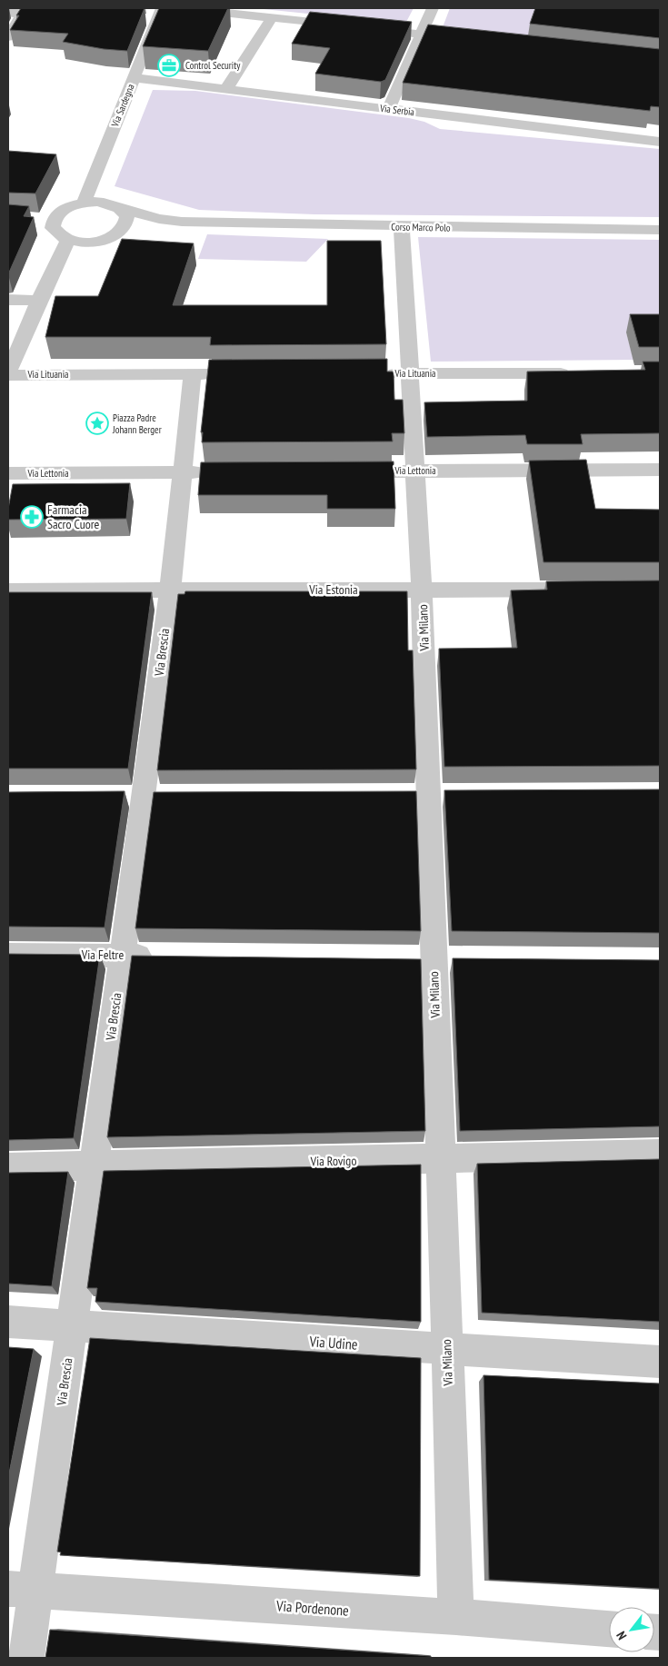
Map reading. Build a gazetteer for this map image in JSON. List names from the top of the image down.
{
  "streets": {
    "street": [
      "Via Sardegna",
      "Via Serbia",
      "Corso Marco Polo",
      "Via Lituania",
      "Via Lettonia",
      "Via Estonia",
      "Via Milano",
      "Via Brescia",
      "Via Feltre",
      "Via Rovigo",
      "Via Udine",
      "Via Pordenone"
    ]
  },
  "crossings": [
    ["Via Sardegna", "Via Serbia"],
    ["Corso Marco Polo", "Via Milano"],
    ["Via Lituania", "Via Milano"],
    ["Via Lituania", "Via Brescia"],
    ["Via Lettonia", "Via Milano"],
    ["Via Lettonia", "Via Brescia"],
    ["Via Estonia", "Via Milano"],
    ["Via Estonia", "Via Brescia"],
    ["Via Milano", "Via Rovigo"],
    ["Via Milano", "Via Udine"],
    ["Via Milano", "Via Pordenone"],
    ["Via Brescia", "Via Feltre"],
    ["Via Brescia", "Via Rovigo"],
    ["Via Brescia", "Via Udine"],
    ["Via Brescia", "Via Pordenone"]
  ],
  "places": {
    "office": ["Control Security"],
    "place": ["Piazza Padre Johann Berger"],
    "pharmacy": ["Farmacia Sacro Cuore"]
  },
  "north": "bottom left"
}
